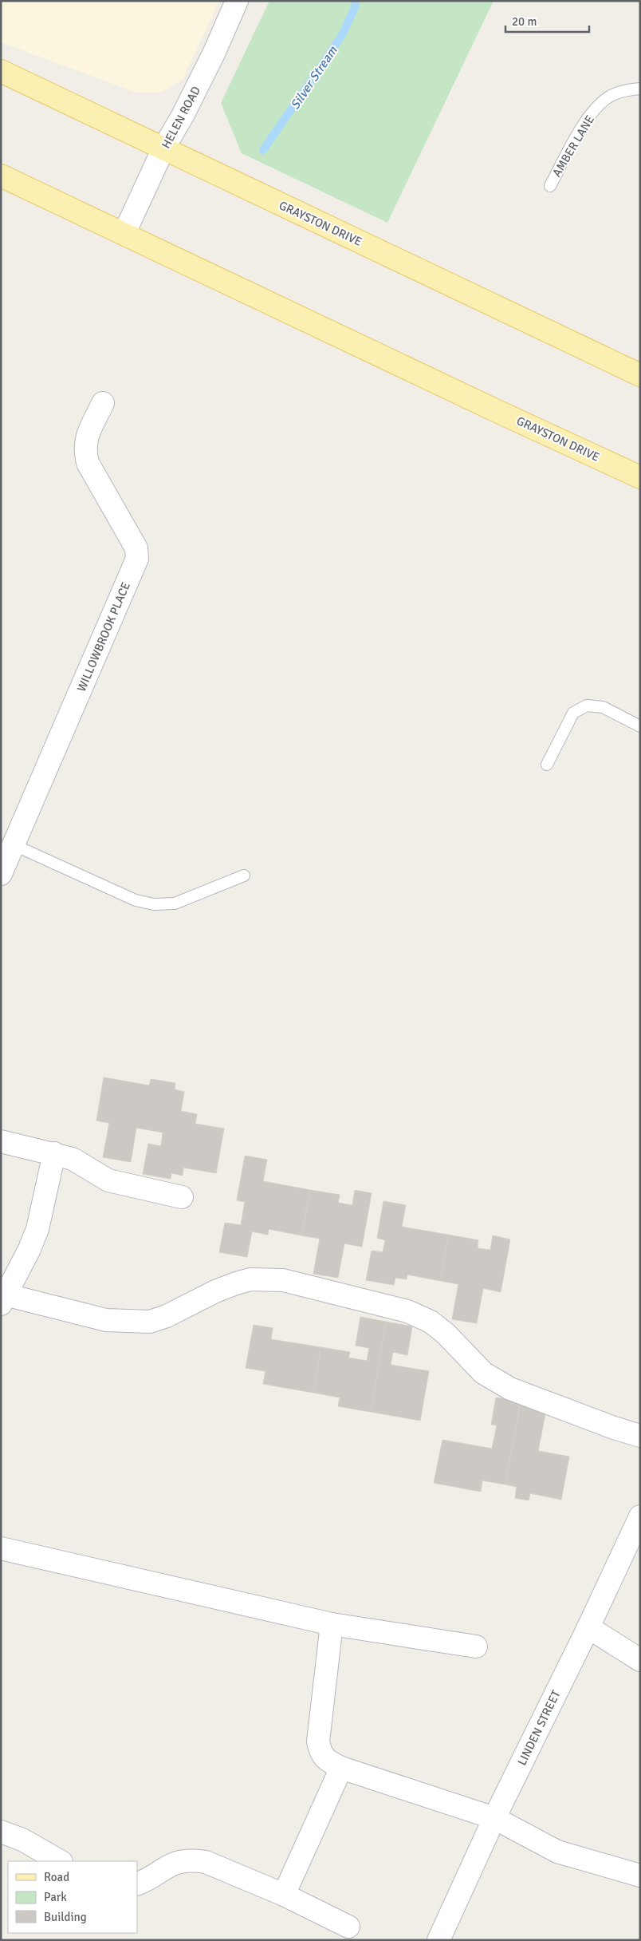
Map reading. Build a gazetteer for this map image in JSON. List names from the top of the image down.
{
  "streets": {
    "main road": ["GRAYSTON DRIVE"],
    "street": ["HELEN ROAD", "WILLOWBROOK PLACE", "LINDEN STREET"],
    "lane": ["AMBER LANE"]
  },
  "crossings": [
    ["HELEN ROAD", "GRAYSTON DRIVE"]
  ],
  "water": ["Silver Stream"],
  "legend": ["Road", "Park", "Building"],
  "scale_bar": "20 m"
}
